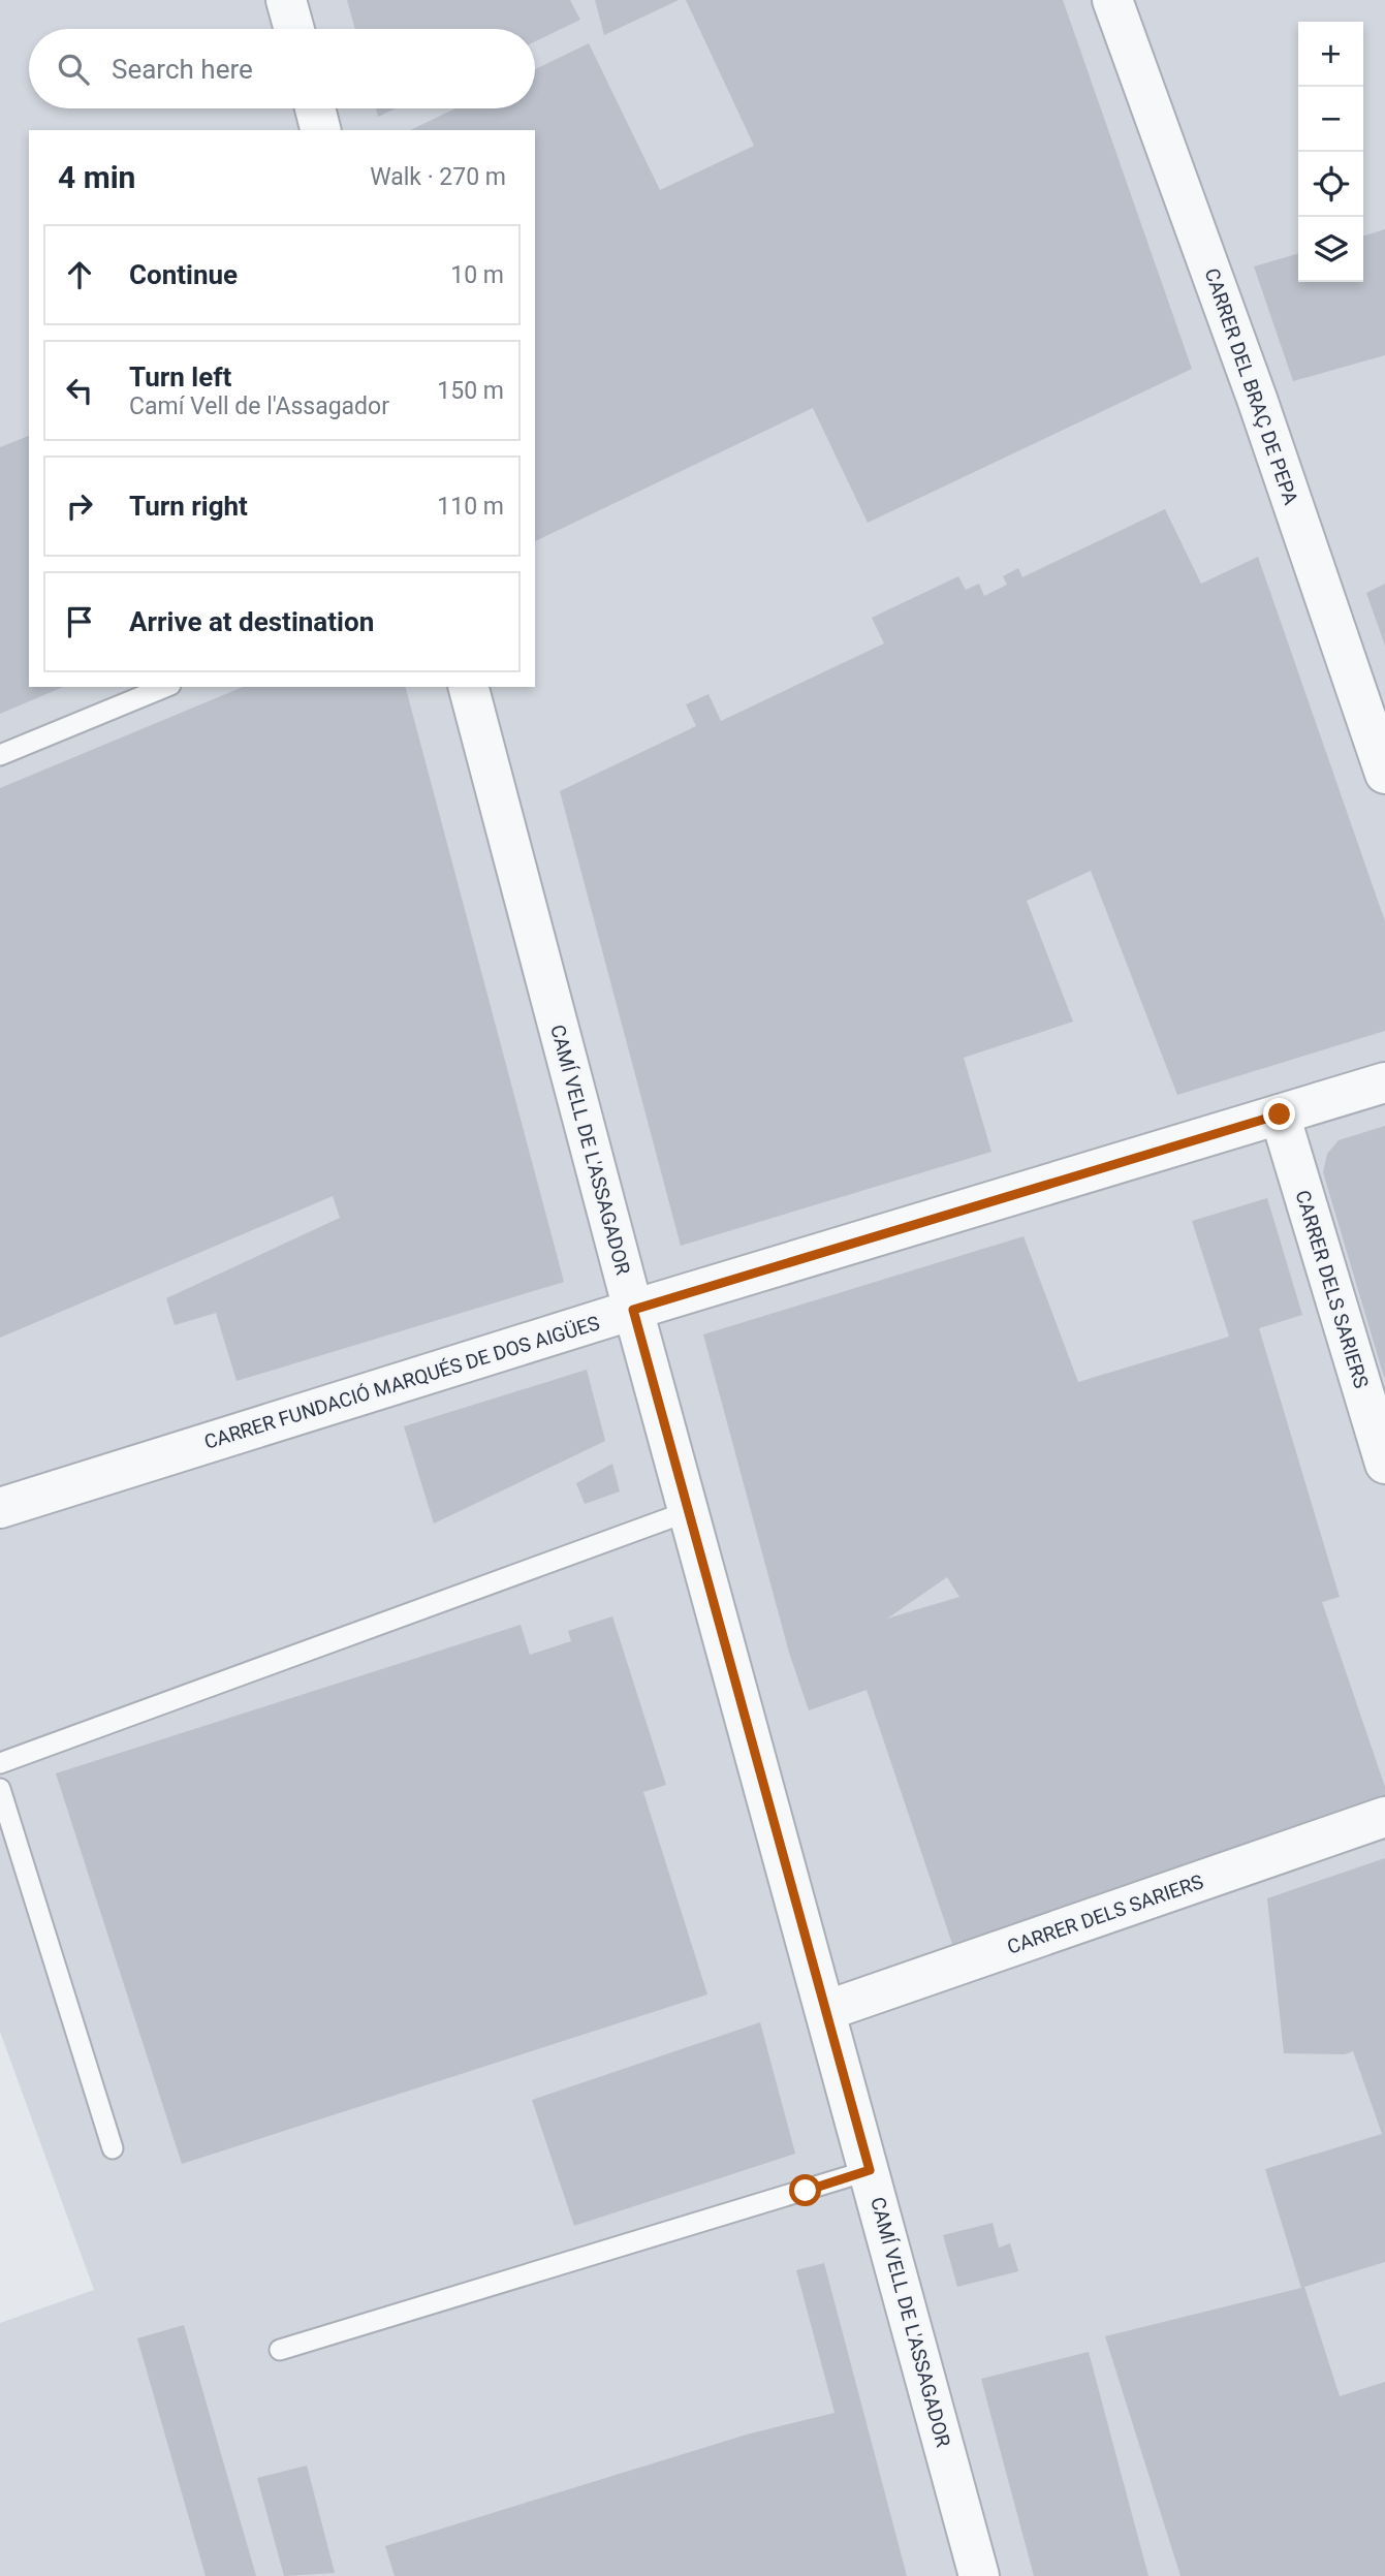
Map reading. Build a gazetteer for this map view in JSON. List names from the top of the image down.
{
  "streets": {
    "street": [
      "CARRER DEL BRAÇ DE PEPA",
      "CAMÍ VELL DE L'ASSAGADOR",
      "CARRER DELS SARIERS",
      "CARRER FUNDACIÓ MARQUÉS DE DOS AIGÜES"
    ]
  },
  "crossings": [
    ["CAMÍ VELL DE L'ASSAGADOR", "CARRER DELS SARIERS"],
    ["CAMÍ VELL DE L'ASSAGADOR", "CARRER FUNDACIÓ MARQUÉS DE DOS AIGÜES"],
    ["CARRER DELS SARIERS", "CARRER FUNDACIÓ MARQUÉS DE DOS AIGÜES"]
  ],
  "page": {
    "map_buttons": ["+", "−"],
    "search": "Search here",
    "heading": ["4 min", "Walk · 270 m"],
    "list": [
      ["Continue", "10 m"],
      ["Turn left", "Camí Vell de l'Assagador", "150 m"],
      ["Turn right", "110 m"],
      "Arrive at destination"
    ]
  }
}
